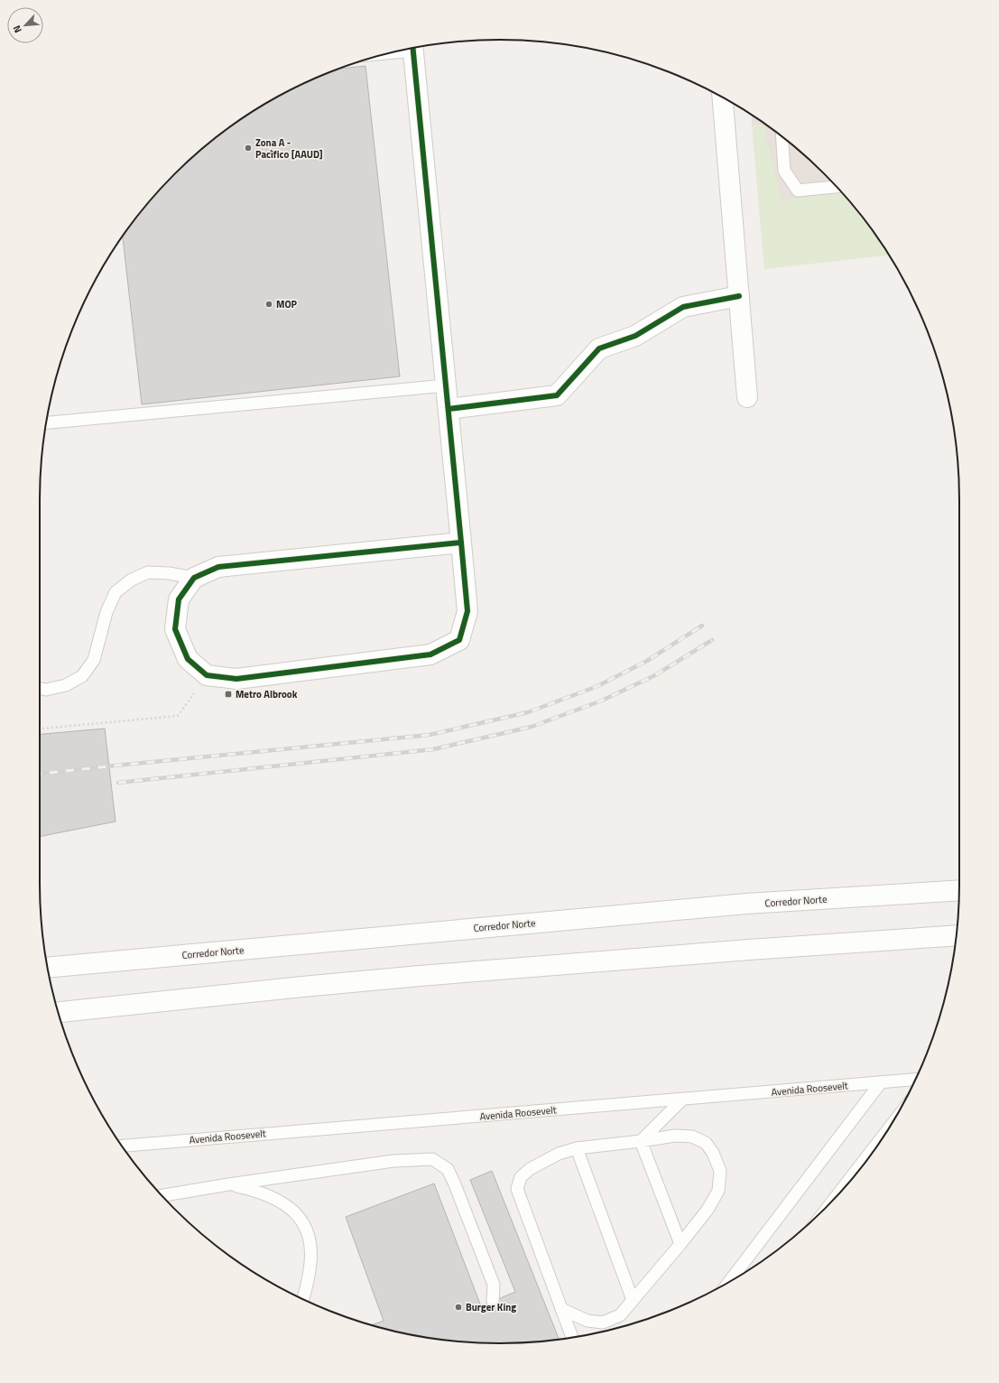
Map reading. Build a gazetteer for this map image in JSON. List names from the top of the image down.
{
  "streets": {
    "main road": ["Corredor Norte"],
    "lane": ["Avenida Roosevelt"]
  },
  "places": {
    "other": ["Zona A - Pacìfico [AAUD]", "MOP", "Burger King"],
    "transit": ["Metro Albrook"]
  },
  "north": "bottom left"
}
